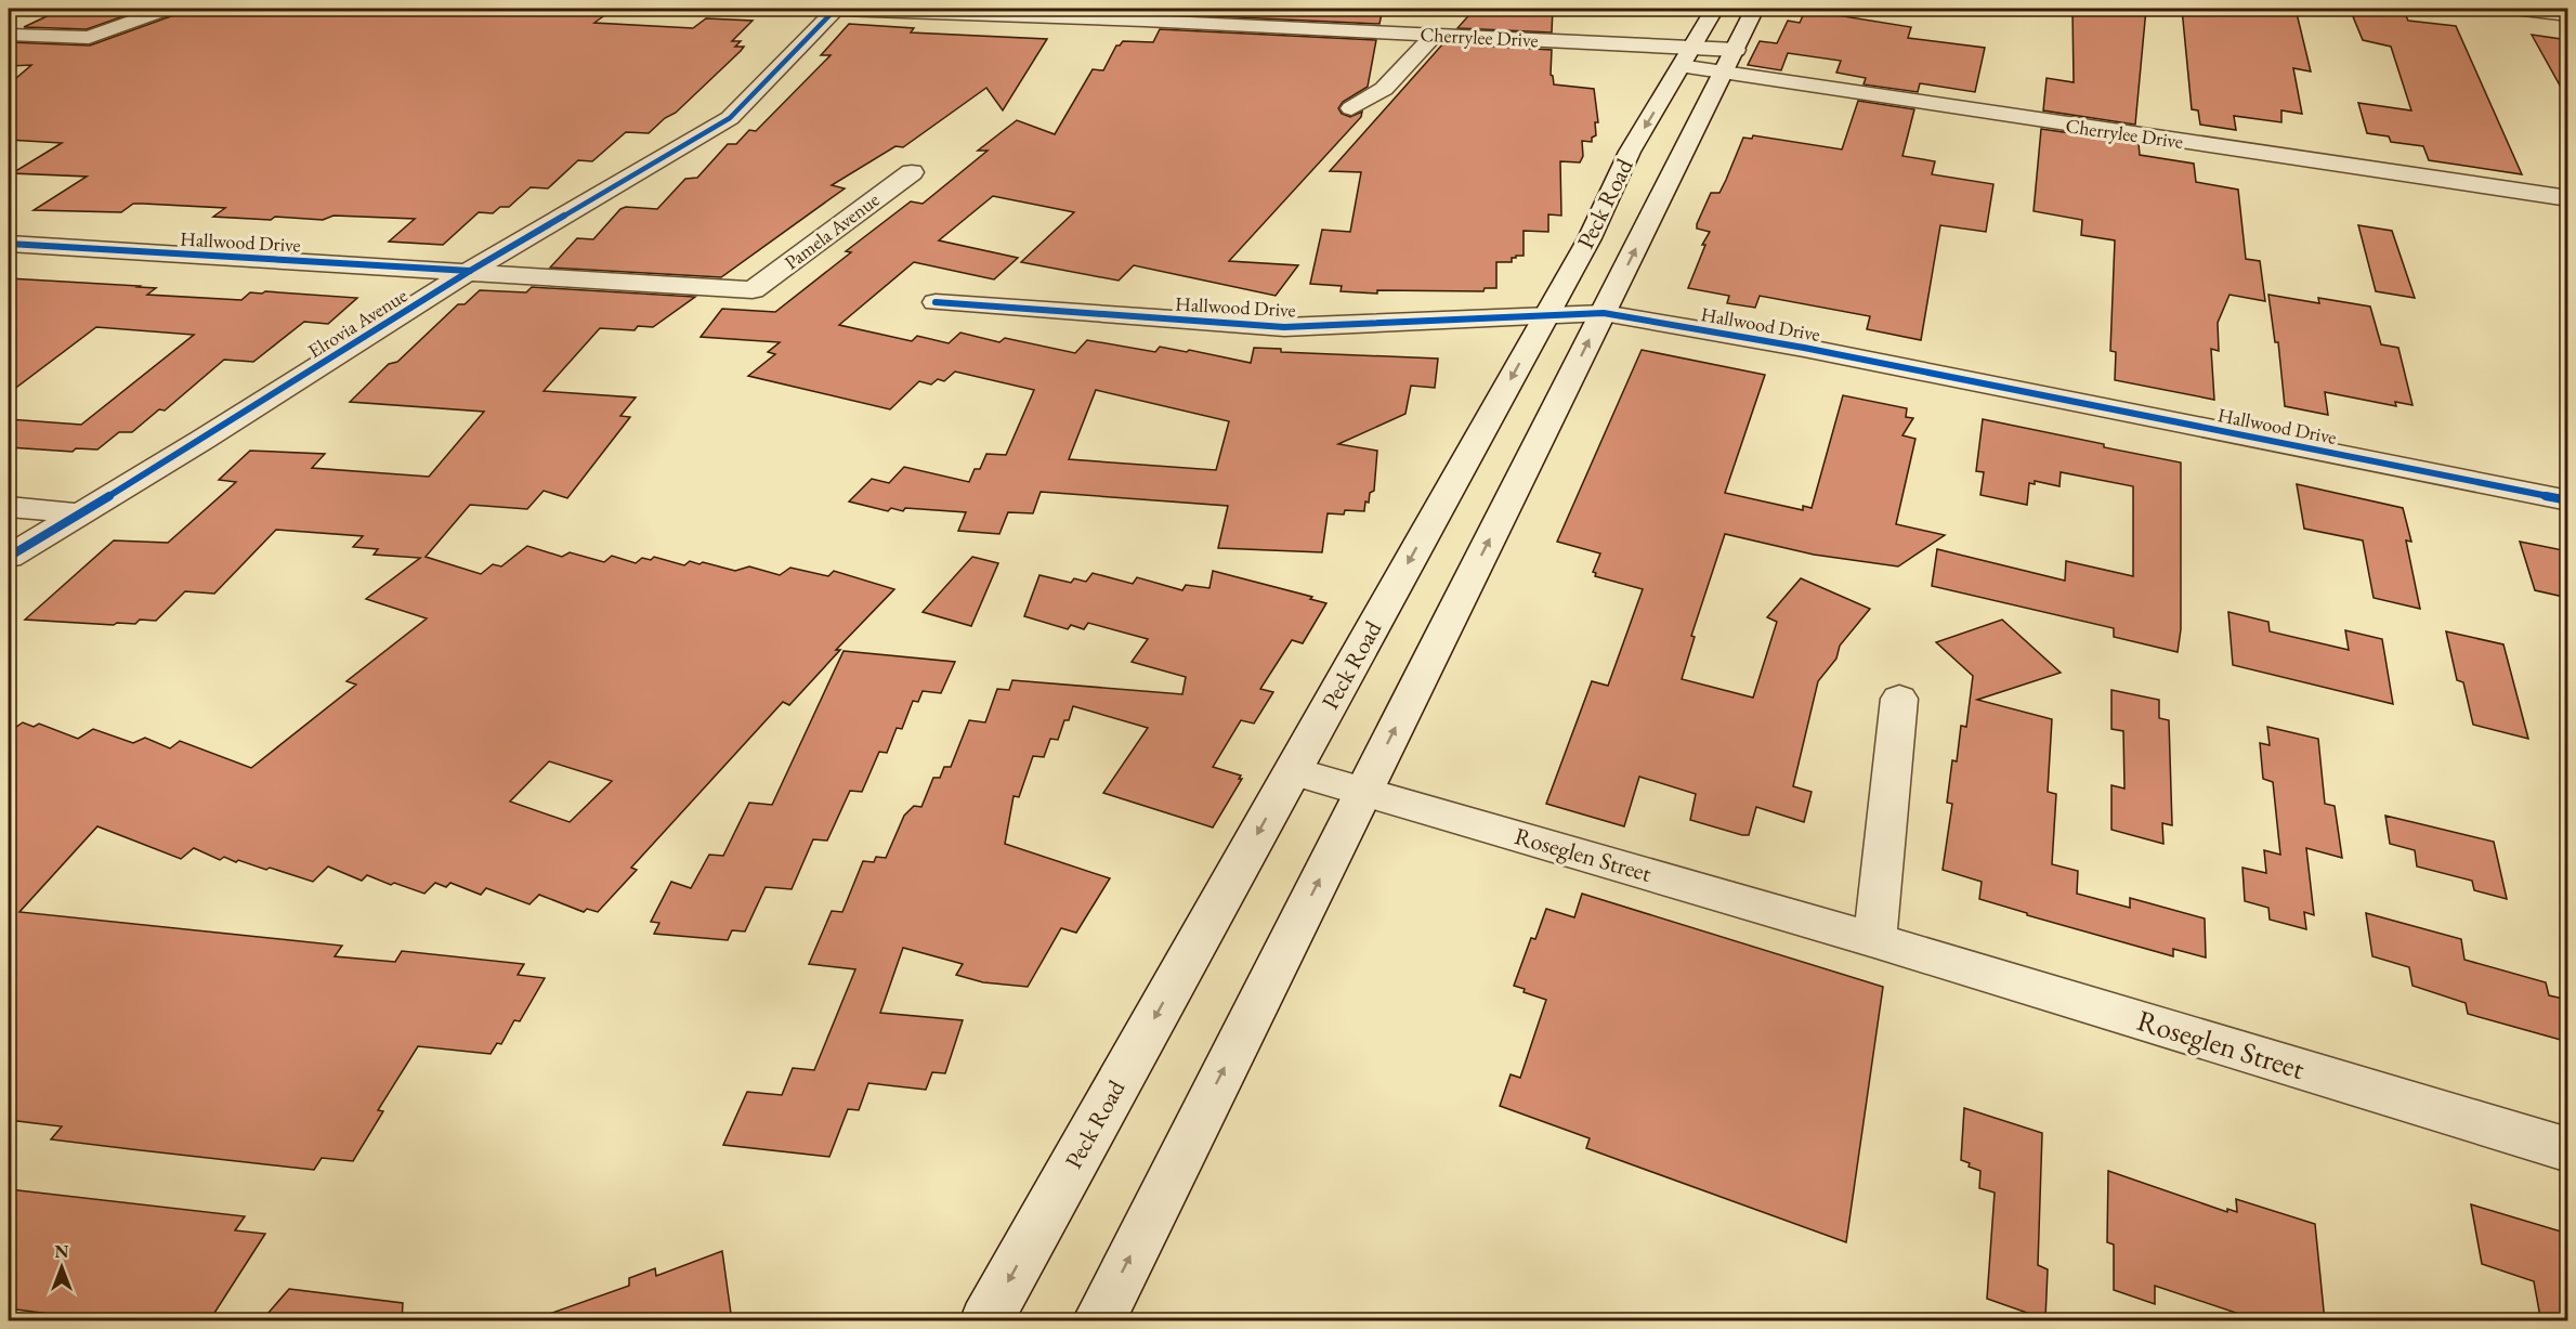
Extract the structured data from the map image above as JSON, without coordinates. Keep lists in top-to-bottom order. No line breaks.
{"streets":{"street":["Cherrylee Drive","Peck Road","Pamela Avenue","Hallwood Drive","Elrovia Avenue","Roseglen Street"]},"crossings":[["Cherrylee Drive","Peck Road"],["Cherrylee Drive","Elrovia Avenue"],["Peck Road","Hallwood Drive"],["Peck Road","Roseglen Street"],["Pamela Avenue","Hallwood Drive"],["Hallwood Drive","Elrovia Avenue"]],"north":"top"}
